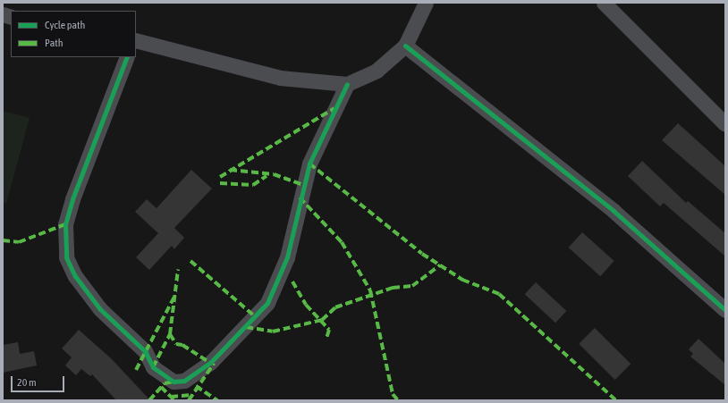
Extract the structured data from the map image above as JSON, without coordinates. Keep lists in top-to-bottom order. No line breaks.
{"legend":["Cycle path","Path"],"scale_bar":"20 m"}
